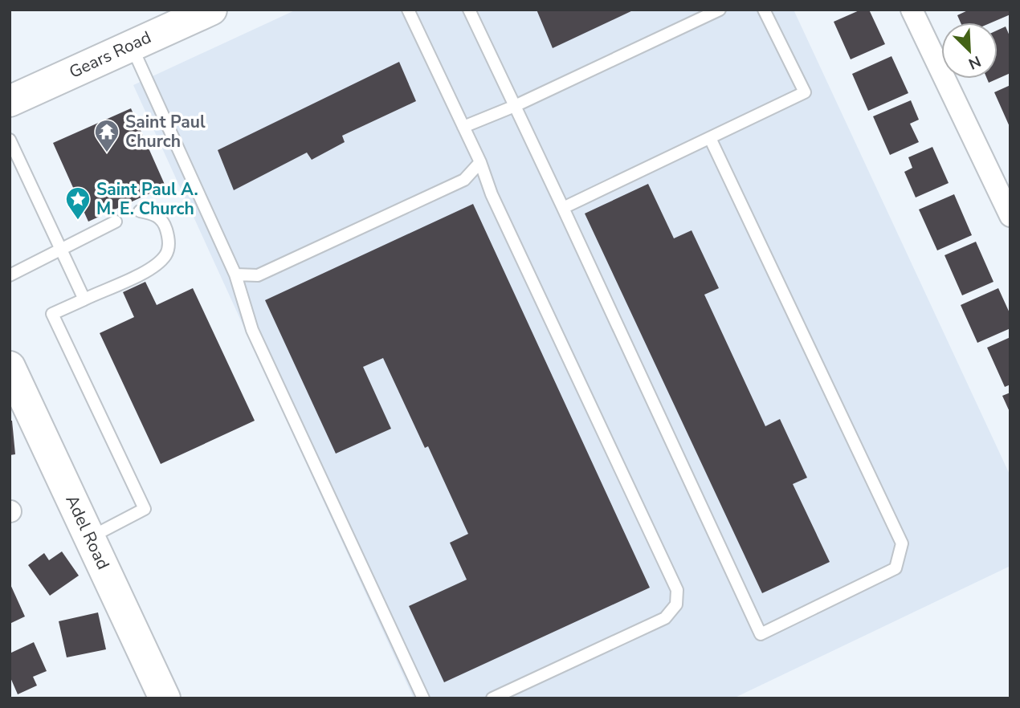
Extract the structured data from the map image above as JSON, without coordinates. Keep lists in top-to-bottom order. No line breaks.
{"streets":{"street":["Gears Road","Adel Road"]},"places":{"temple":["Saint Paul Church"],"place":["Saint Paul A. M. E. Church"]},"north":"bottom right"}
